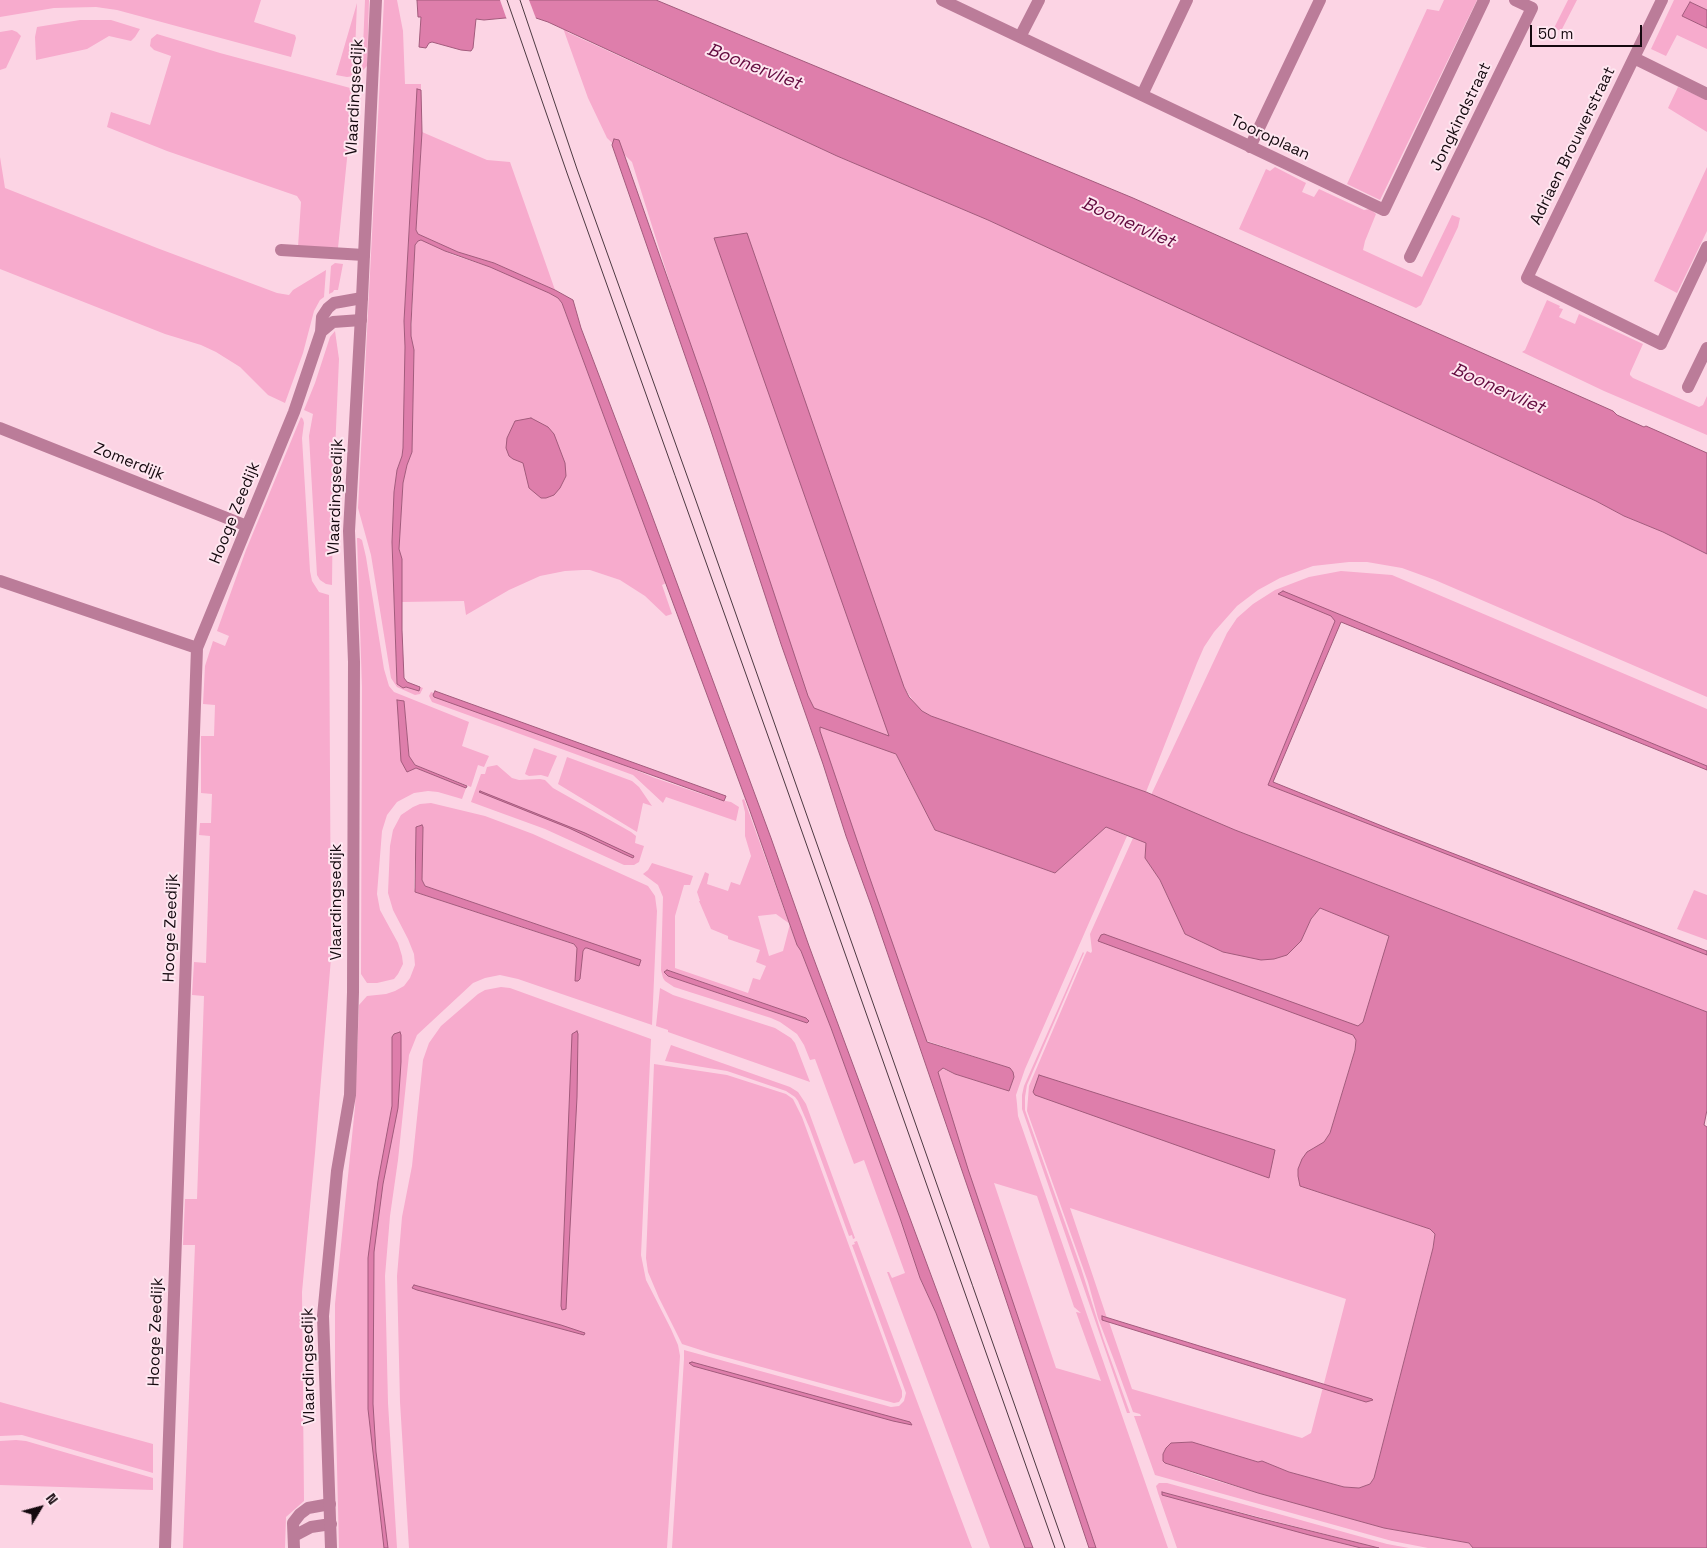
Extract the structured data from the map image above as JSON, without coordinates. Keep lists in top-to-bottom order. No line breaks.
{"streets":{"street":["Vlaardingsedijk","Jongkindstraat","Tooroplaan","Adriaen Brouwerstraat","Zomerdijk","Hooge Zeedijk"]},"crossings":[["Vlaardingsedijk","Hooge Zeedijk"],["Jongkindstraat","Tooroplaan"],["Zomerdijk","Hooge Zeedijk"]],"water":["Boonervliet"],"scale_bar":"50 m","north":"top right"}
